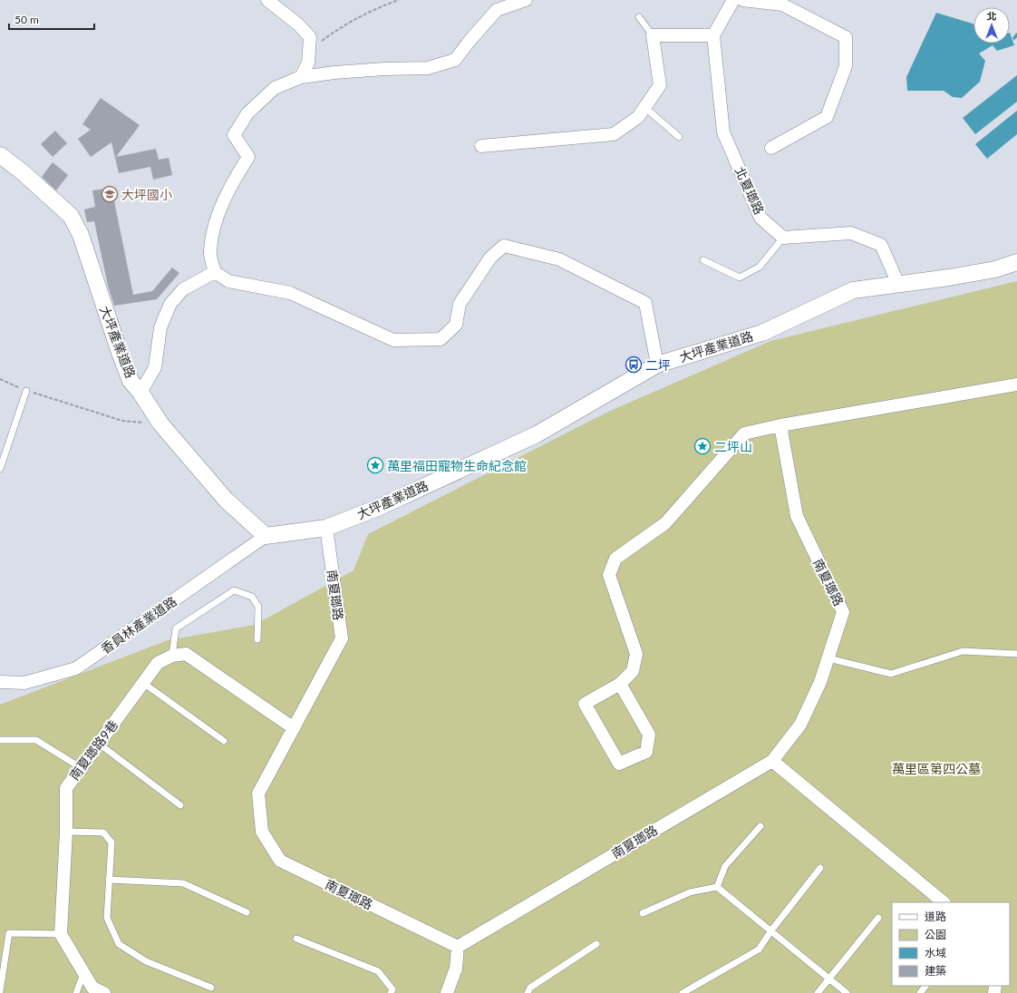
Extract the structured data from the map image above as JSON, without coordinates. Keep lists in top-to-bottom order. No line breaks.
{"streets":{"street":["北夏瑯路","大坪產業道路","南夏瑯路","香員林產業道路","南夏瑯路9巷"]},"crossings":[["大坪產業道路","南夏瑯路"],["大坪產業道路","香員林產業道路"],["南夏瑯路","南夏瑯路9巷"]],"parks":["萬里區第四公墓"],"places":{"school or university":["大坪國小"],"bus stop":["二坪"],"place":["二坪山","萬里福田寵物生命紀念館"]},"legend":["道路","公園","水域","建築"],"scale_bar":"50 m","north":"top"}
